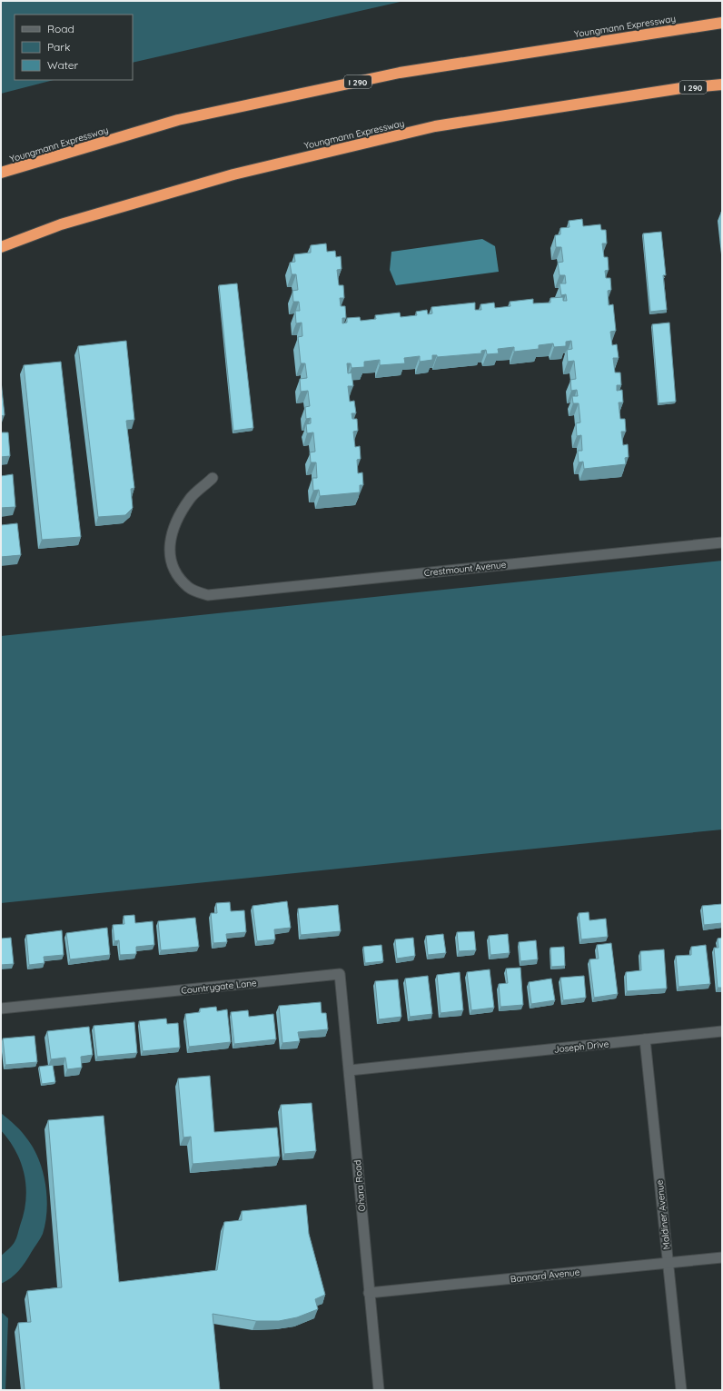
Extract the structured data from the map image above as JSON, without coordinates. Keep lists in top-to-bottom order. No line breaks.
{"streets":{"highway":["Youngmann Expressway","I 290"],"street":["Crestmount Avenue","Countrygate Lane","Joseph Drive","Ohara Road","Maldiner Avenue","Bannard Avenue"]},"crossings":[["Countrygate Lane","Joseph Drive"],["Countrygate Lane","Ohara Road"],["Joseph Drive","Ohara Road"],["Joseph Drive","Maldiner Avenue"],["Ohara Road","Bannard Avenue"],["Maldiner Avenue","Bannard Avenue"]],"legend":["Road","Park","Water"]}
